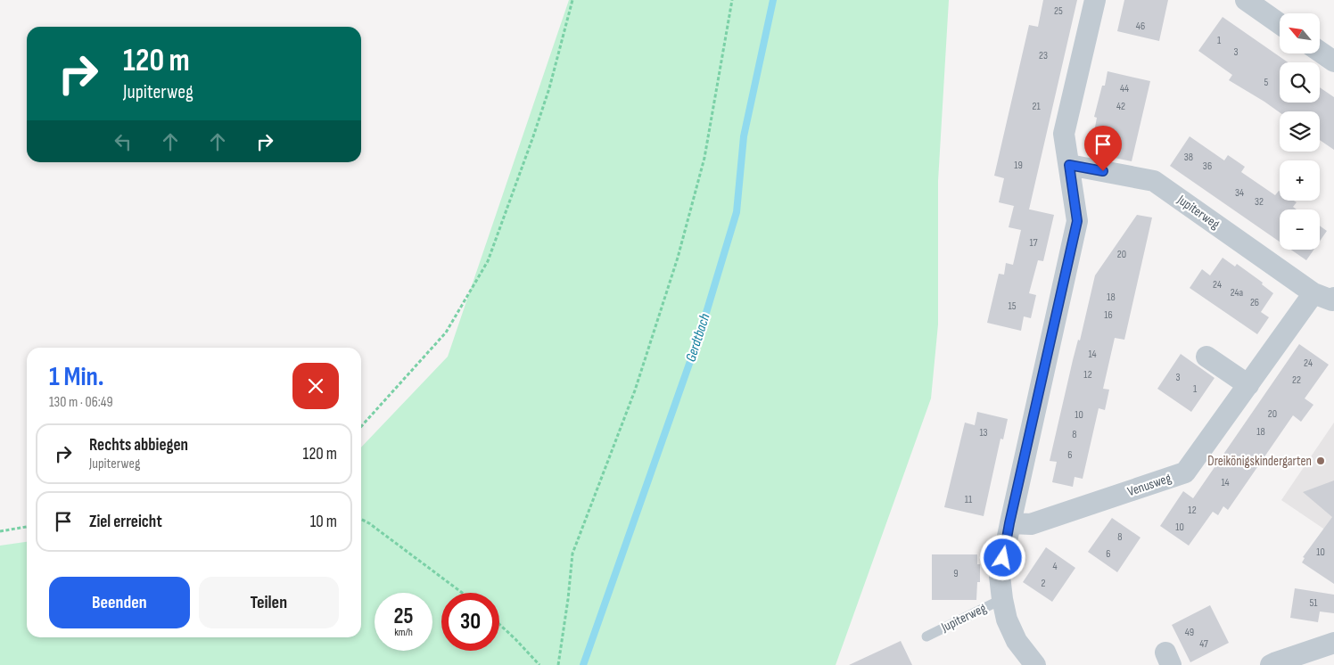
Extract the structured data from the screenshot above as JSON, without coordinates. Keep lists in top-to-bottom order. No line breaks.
{"streets":{"street":["Jupiterweg","Venusweg"]},"crossings":[["Jupiterweg","Venusweg"]],"water":["Gerdtbach"],"places":["Dreikönigskindergarten"],"house_numbers":["25","46","1","3","23","5","44","21","42","38","19","36","34","32","17","20","24","24a","18","26","15","16","14","24","12","3","22","1","20","10","18","13","8","6","14","11","12","10","8","10","6","4","9","2","51","49","47"],"north":"top left","page":{"map_buttons":["+","−"],"turn":["120 m","Jupiterweg"],"heading":["1 Min.","130 m · 06:49"],"list":[{"name":"Rechts abbiegen","note":"Jupiterweg","value":"120 m"},{"name":"Ziel erreicht","value":"10 m"}],"buttons":["Beenden","Teilen"],"speed":"25 km/h","limit":"30"}}
